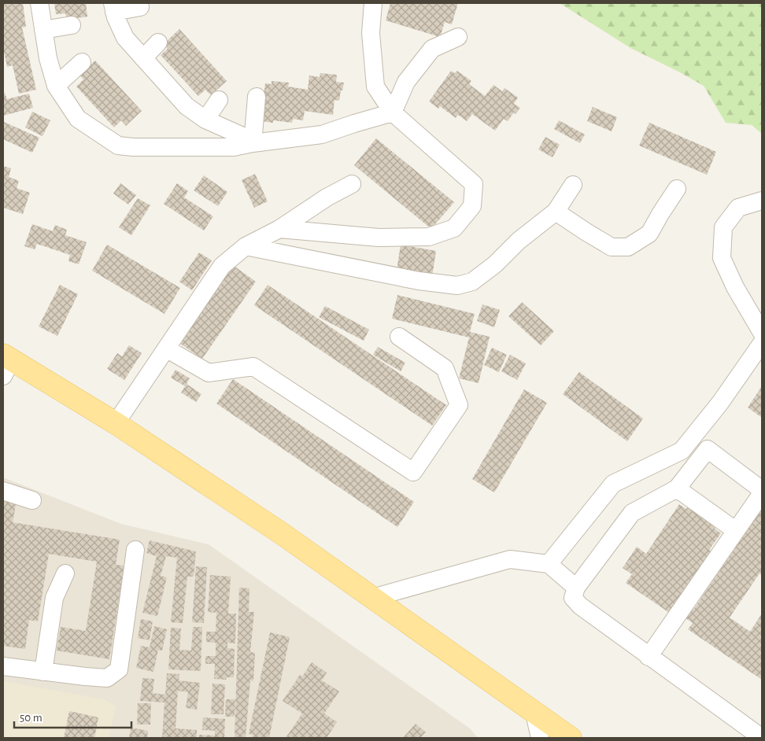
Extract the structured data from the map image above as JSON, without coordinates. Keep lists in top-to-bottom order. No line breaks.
{"scale_bar":"50 m"}
